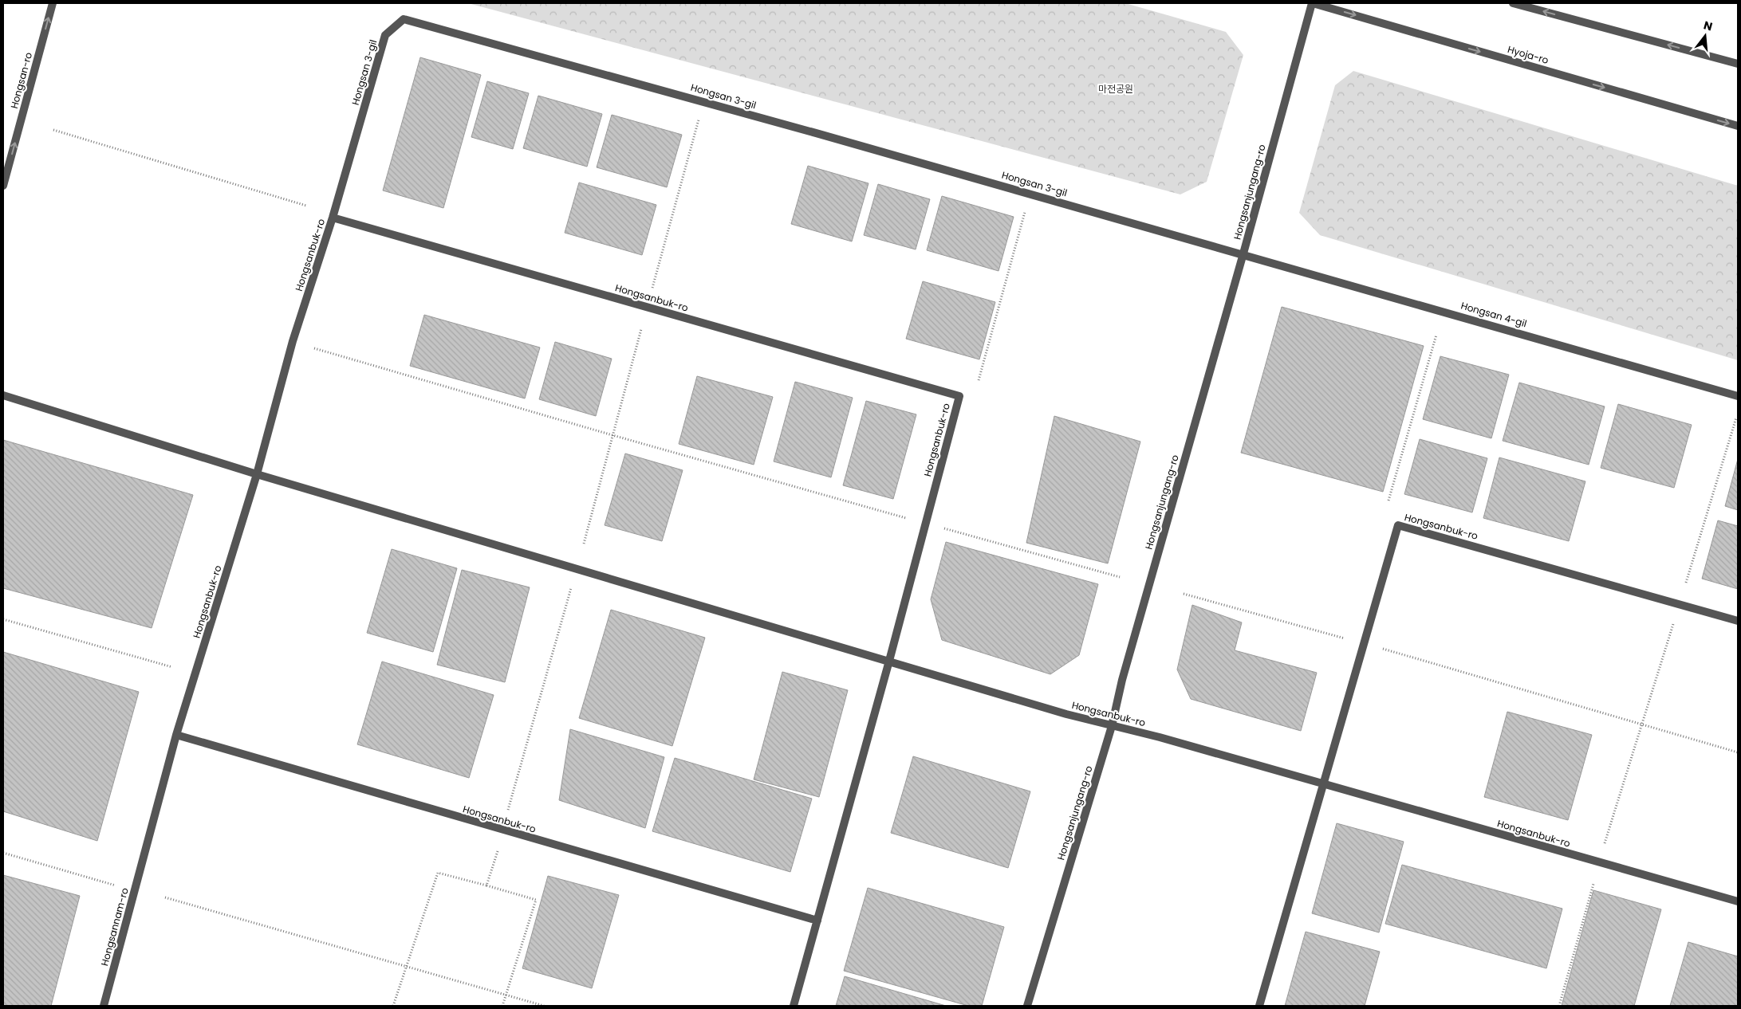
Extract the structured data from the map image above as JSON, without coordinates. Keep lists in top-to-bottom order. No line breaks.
{"streets":{"street":["Hyoja-ro","Hongsan 3-gil","Hongsan-ro","Hongsanjungang-ro","Hongsanbuk-ro","Hongsan 4-gil","Hongsannam-ro"]},"crossings":[["Hyoja-ro","Hongsanjungang-ro"],["Hongsan 3-gil","Hongsanjungang-ro"],["Hongsan 3-gil","Hongsanbuk-ro"],["Hongsan 3-gil","Hongsan 4-gil"],["Hongsanjungang-ro","Hongsanbuk-ro"],["Hongsanjungang-ro","Hongsan 4-gil"],["Hongsanbuk-ro","Hongsannam-ro"]],"one_way":["Hongsan-ro"],"parks":["마전공원"],"north":"top"}
